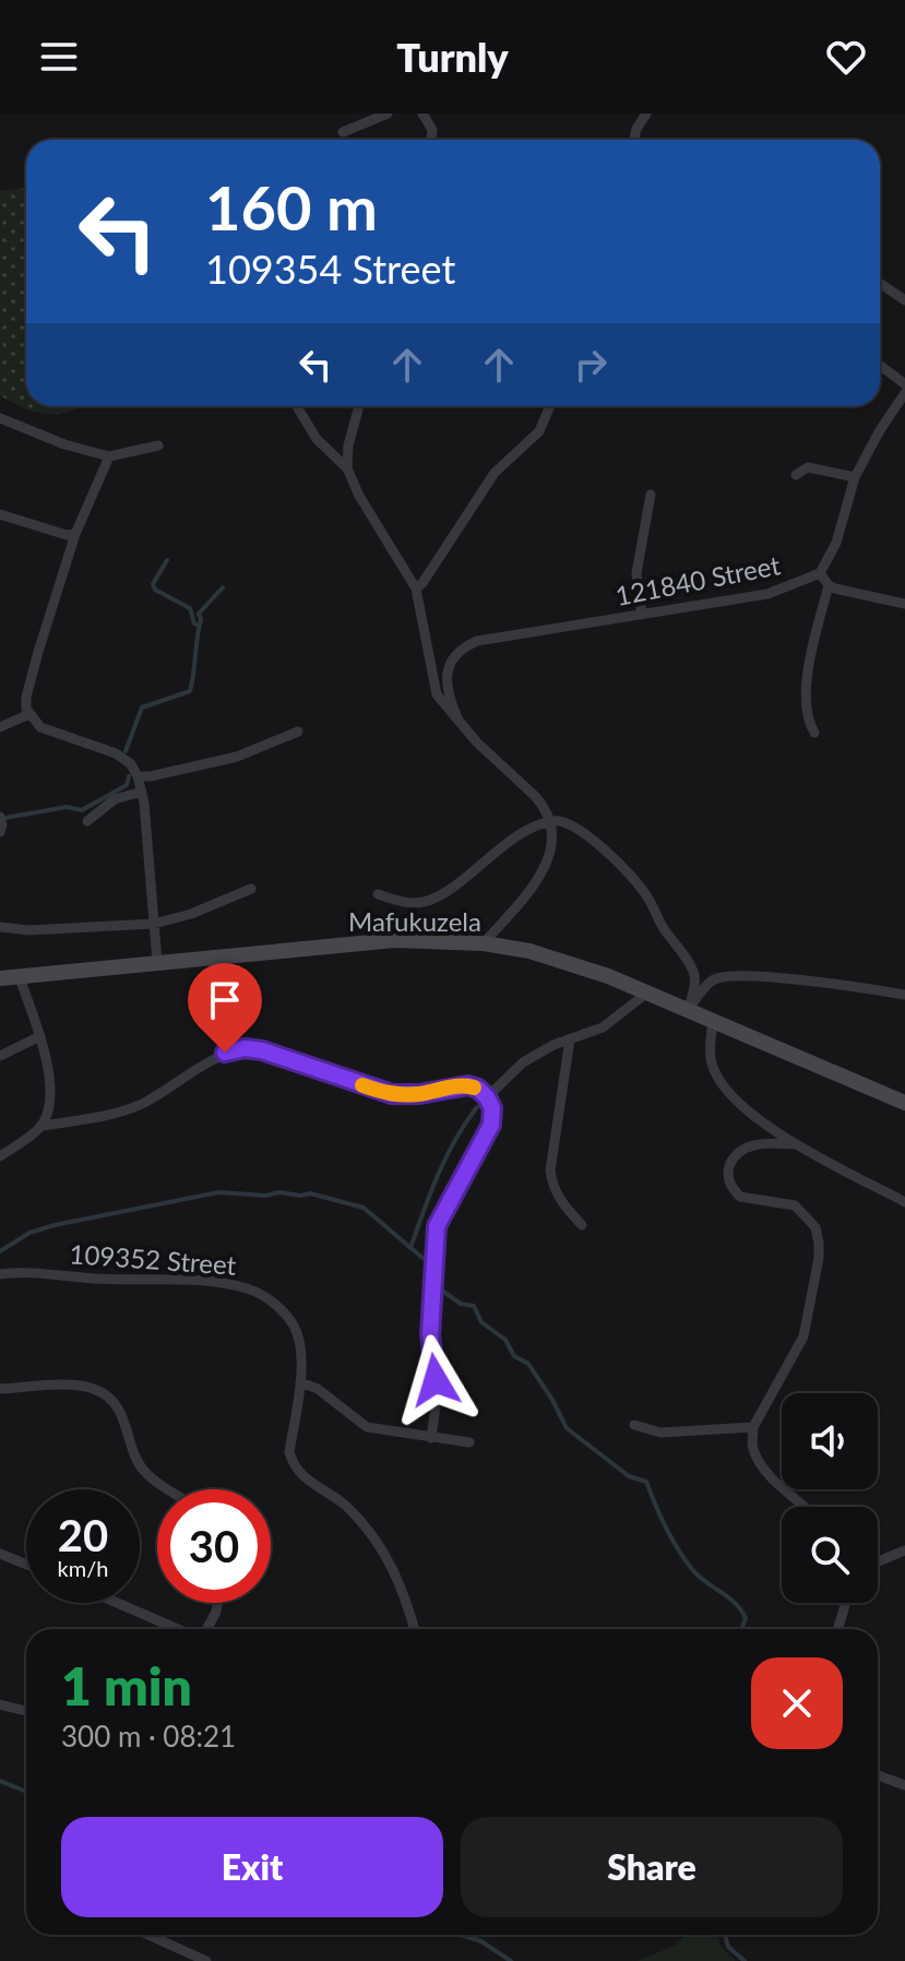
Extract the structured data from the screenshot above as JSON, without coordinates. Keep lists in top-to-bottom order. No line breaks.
{"streets":{"main road":["Mafukuzela"],"street":["121840 Street","109352 Street"]},"page":{"header":"Turnly","turn":["160 m","109354 Street"],"speed":"20 km/h","limit":"30","heading":["1 min","300 m · 08:21"],"buttons":["Exit","Share"]}}
